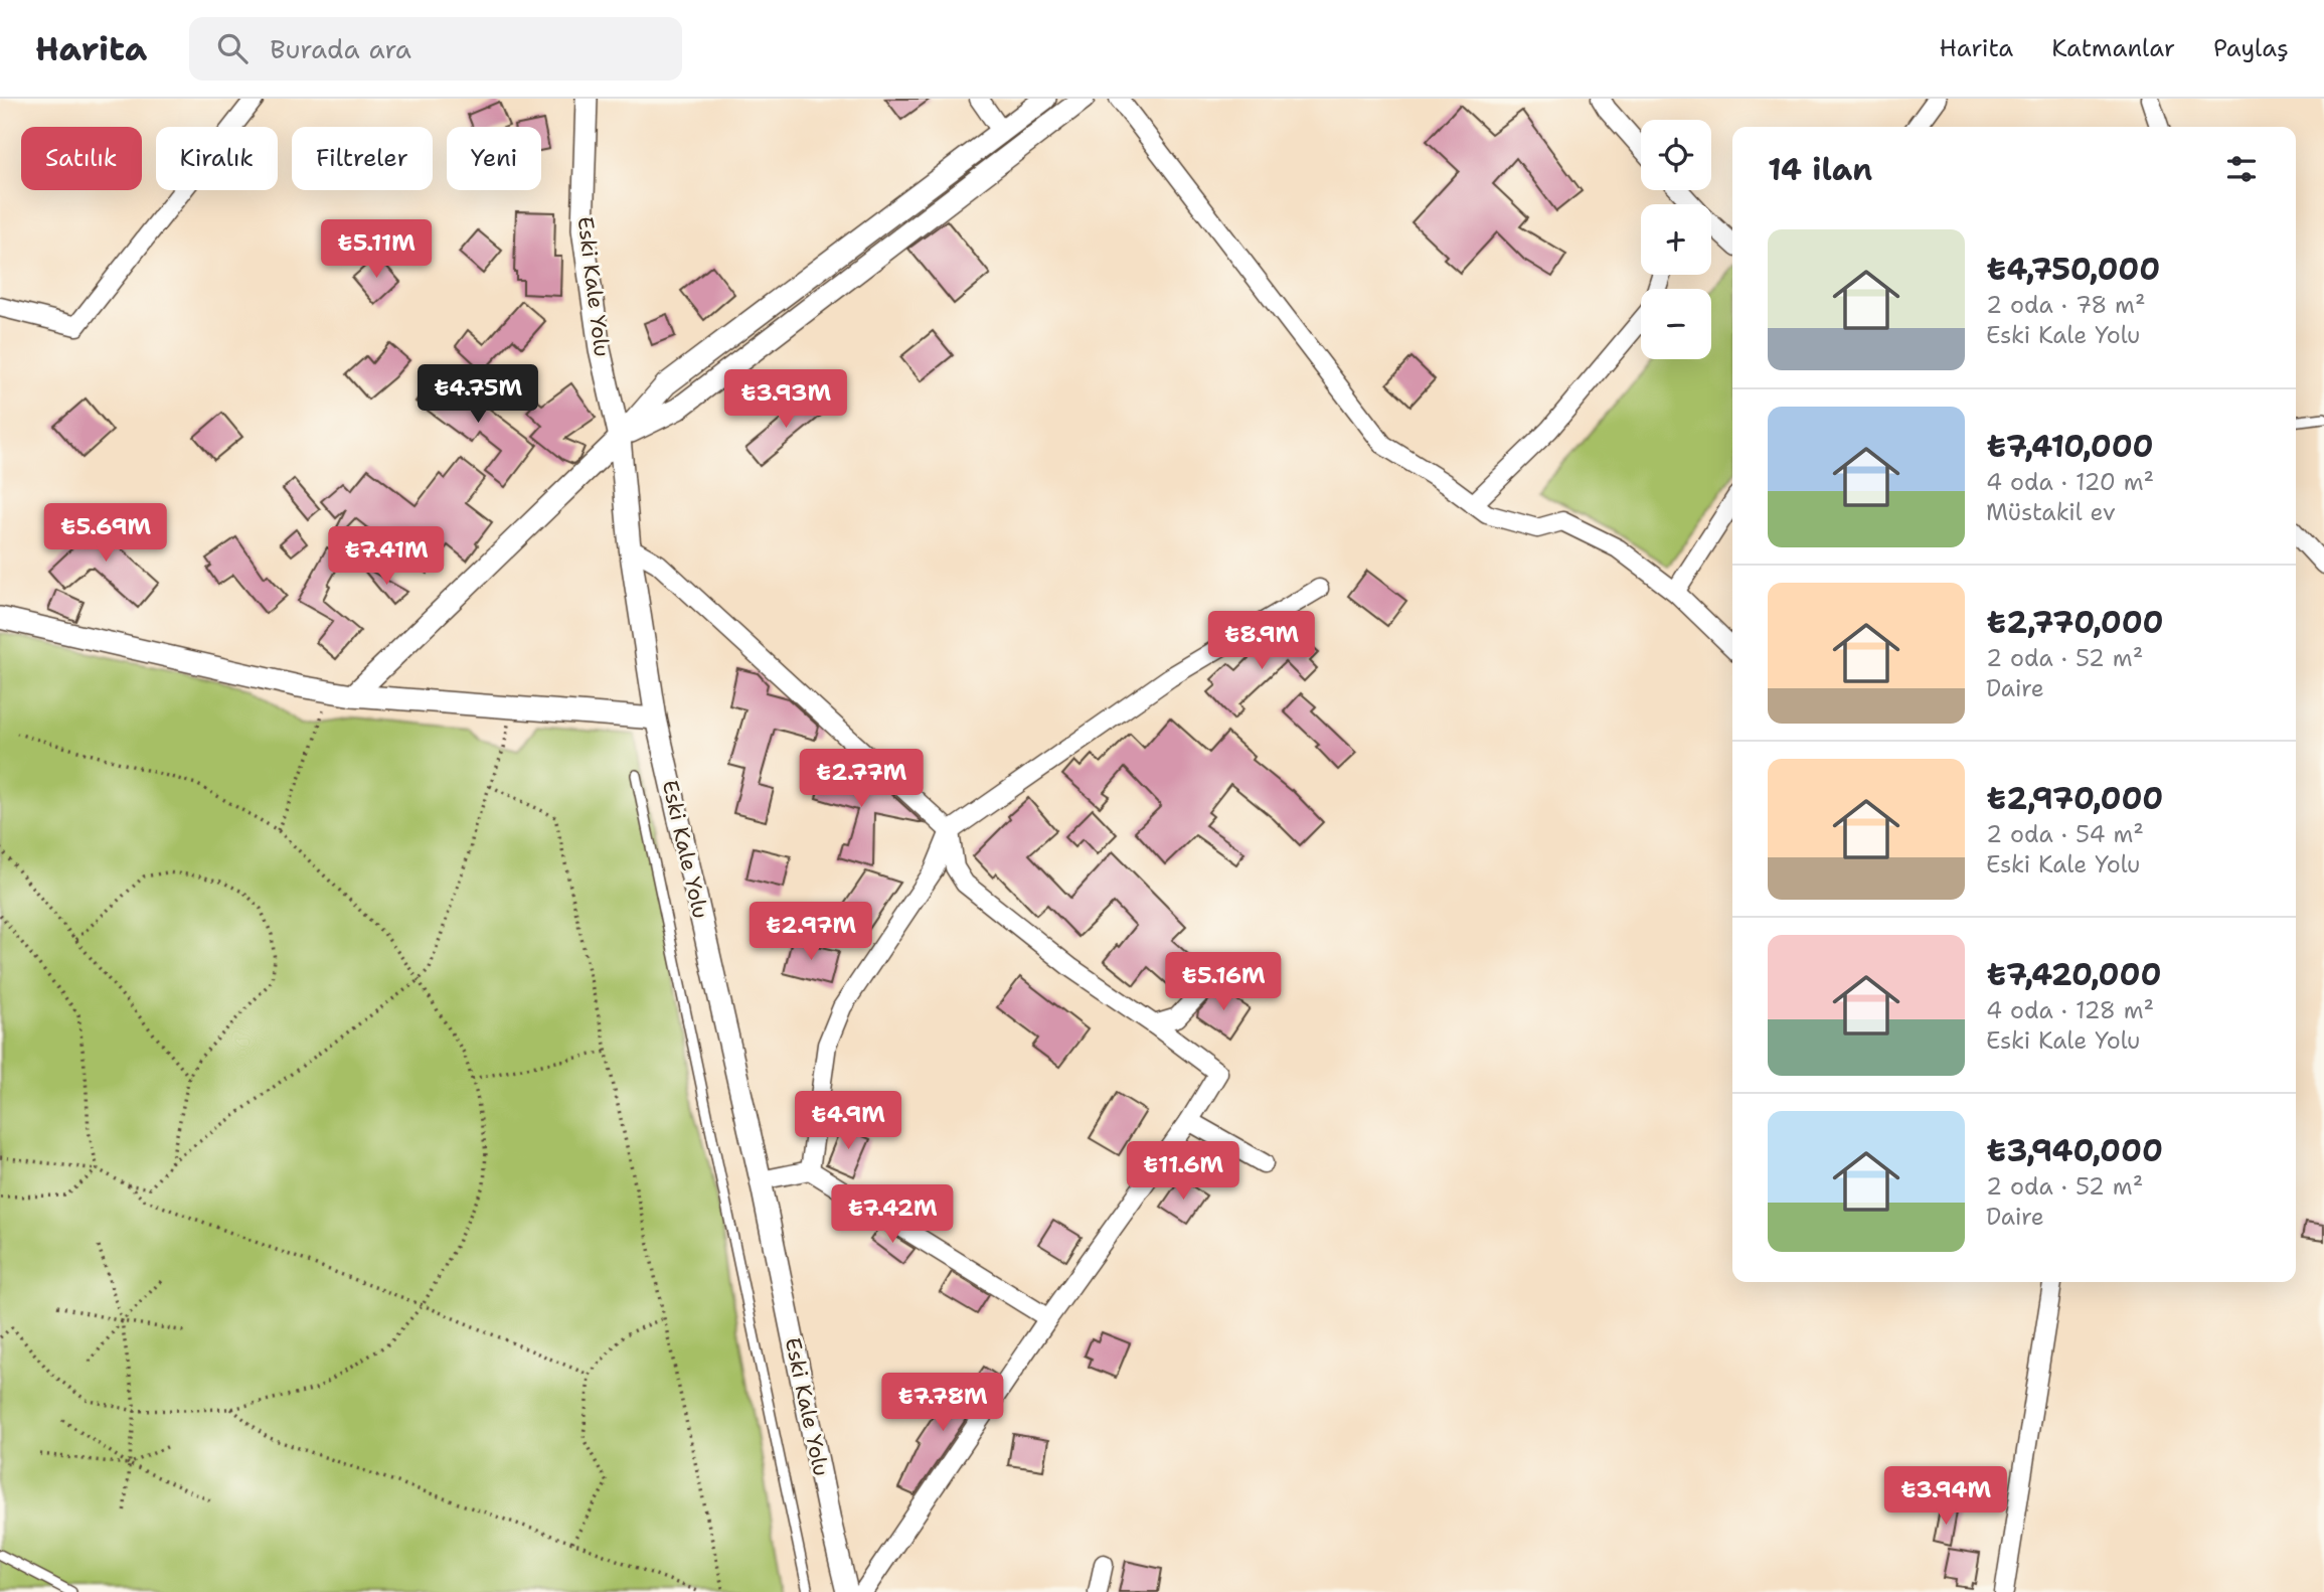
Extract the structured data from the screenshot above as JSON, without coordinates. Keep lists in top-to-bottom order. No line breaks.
{"streets":{"street":["Eski Kale Yolu"]},"page":{"header":"Harita","search":"Burada ara","nav":["Harita","Katmanlar","Paylaş"],"map_buttons":["+","−"],"chip":["Satılık","Kiralık","Filtreler","Yeni"],"heading":"14 ilan","list":[{"name":"₺4,750,000","note":"2 oda · 78 m² · Eski Kale Yolu"},{"name":"₺7,410,000","note":"4 oda · 120 m² · Müstakil ev"},{"name":"₺2,770,000","note":"2 oda · 52 m² · Daire"},{"name":"₺2,970,000","note":"2 oda · 54 m² · Eski Kale Yolu"},{"name":"₺7,420,000","note":"4 oda · 128 m² · Eski Kale Yolu"},{"name":"₺3,940,000","note":"2 oda · 52 m² · Daire"}],"price":["₺5.11M","₺4.75M","₺3.93M","₺5.69M","₺7.41M","₺8.9M","₺2.77M","₺2.97M","₺5.16M","₺4.9M","₺11.6M","₺7.42M","₺7.78M","₺3.94M"]}}
